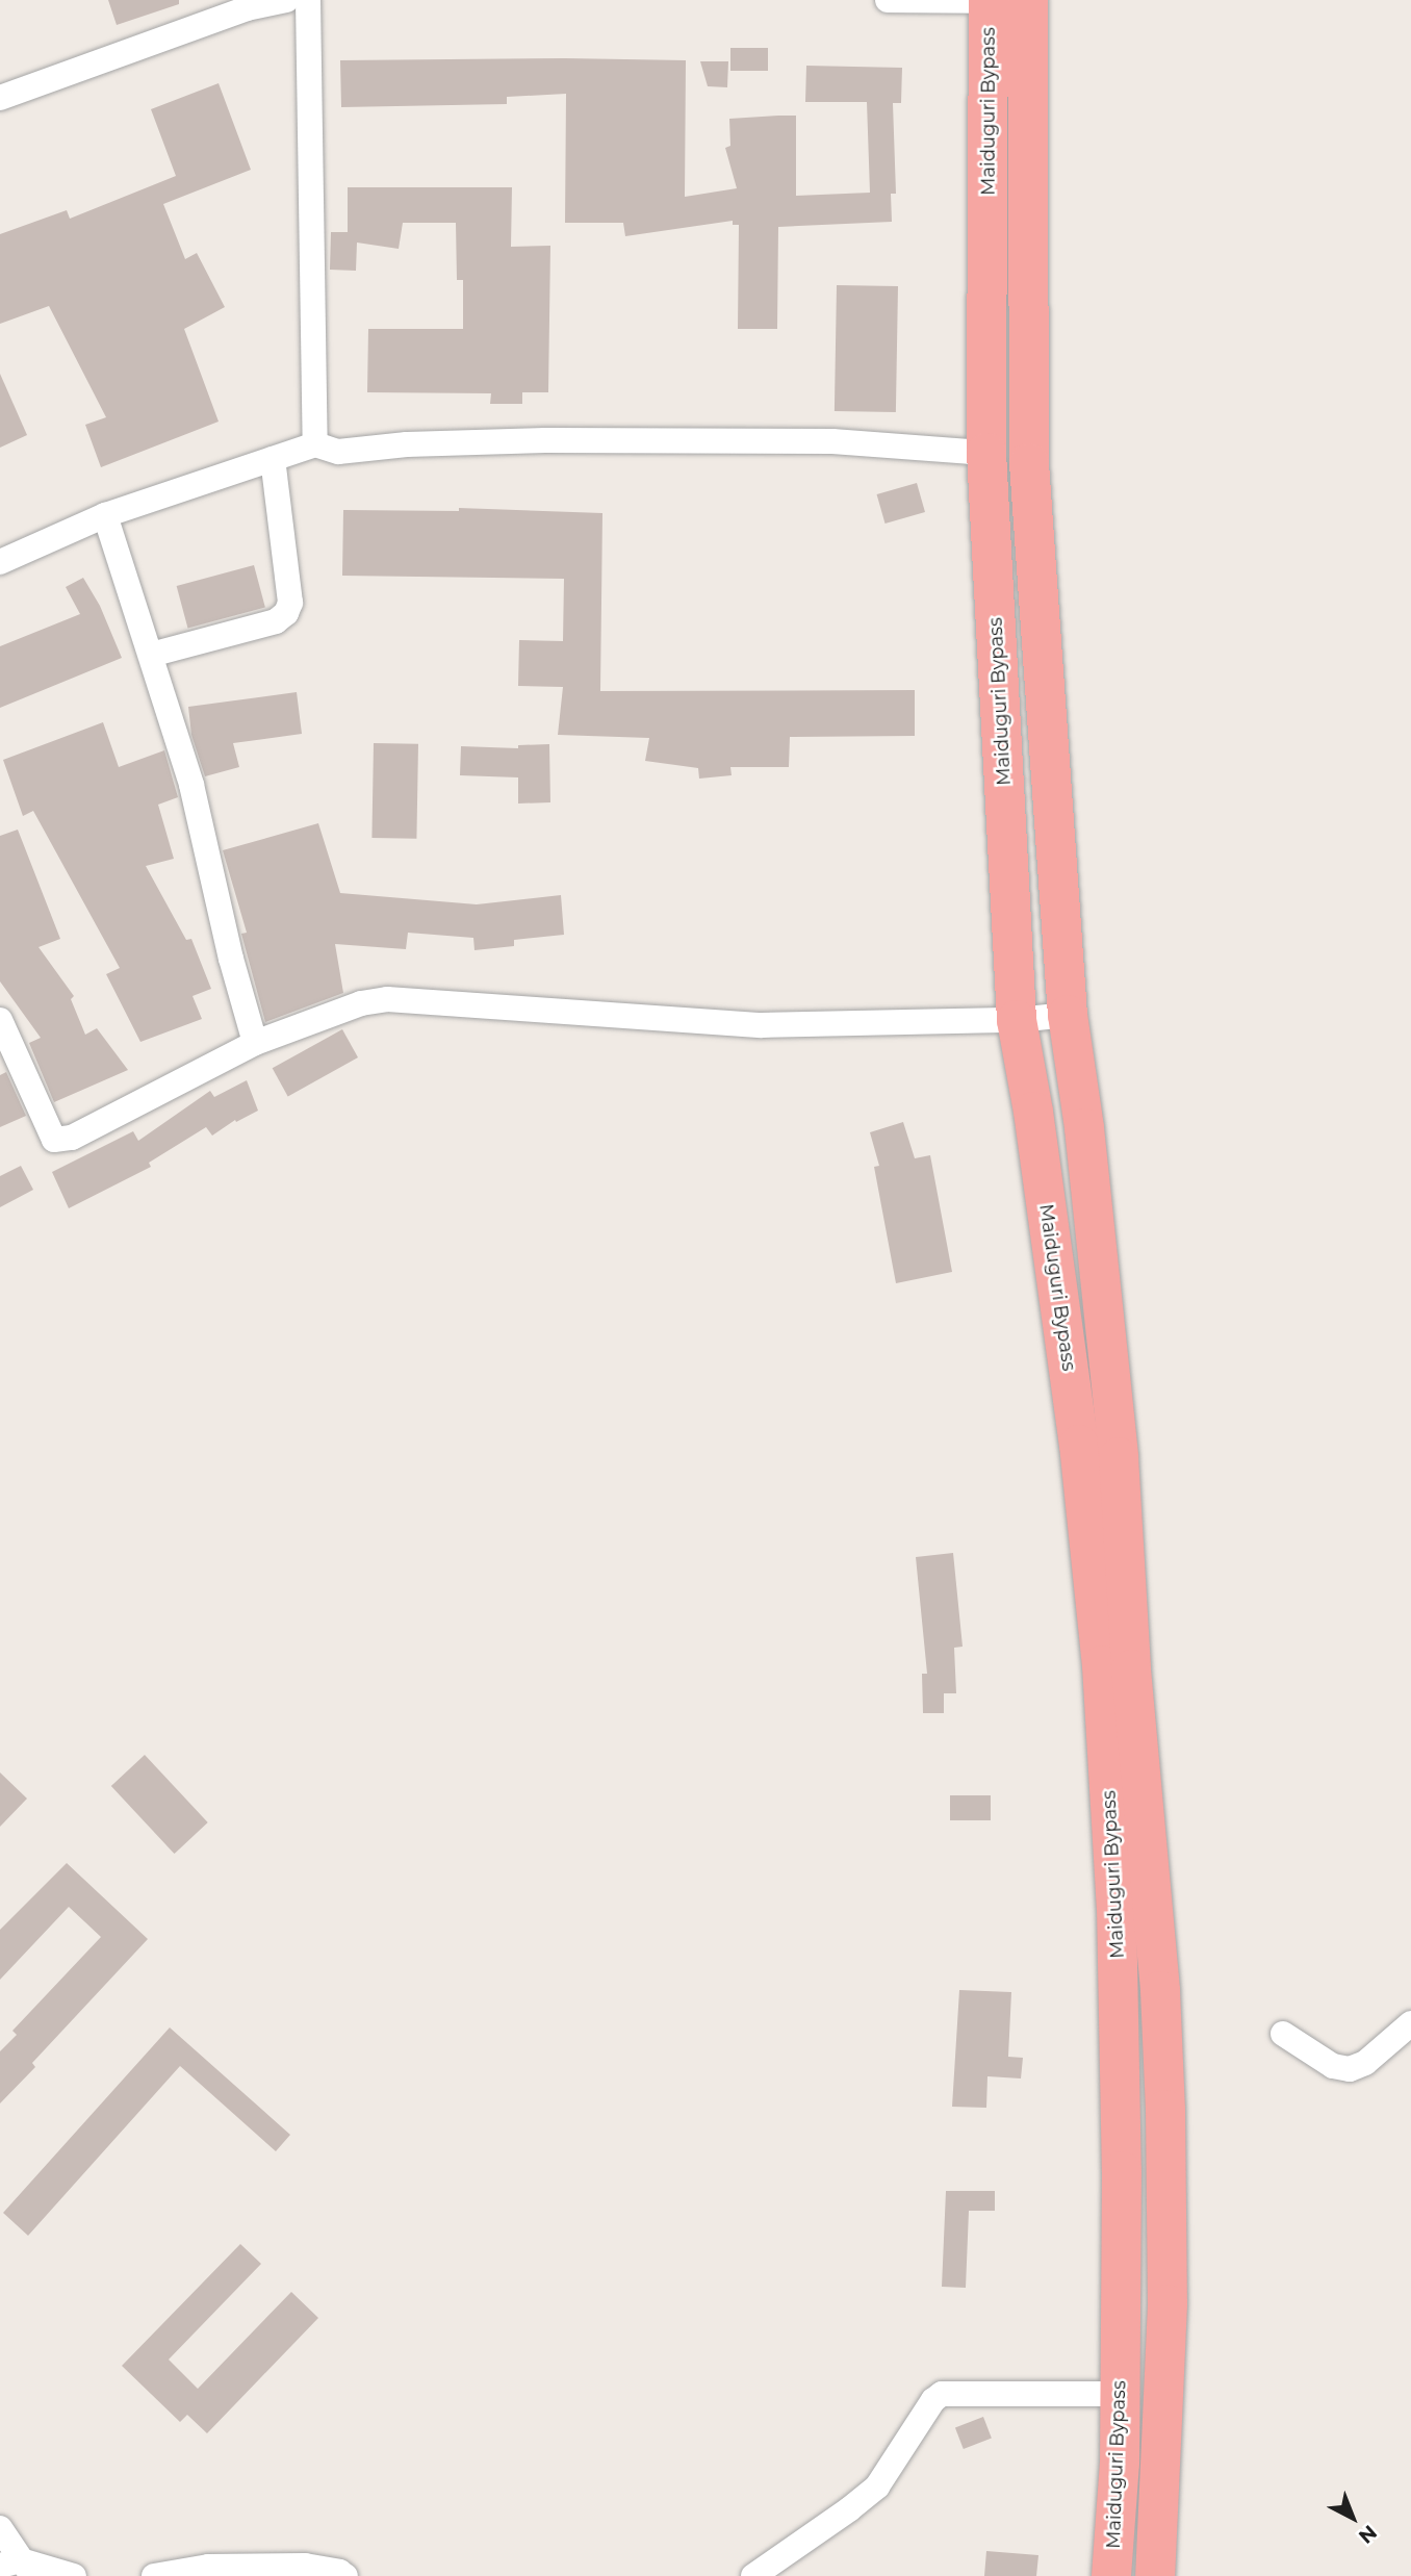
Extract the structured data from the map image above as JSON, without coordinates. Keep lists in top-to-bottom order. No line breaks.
{"streets":{"highway":["Maiduguri Bypass"]},"north":"bottom right"}
